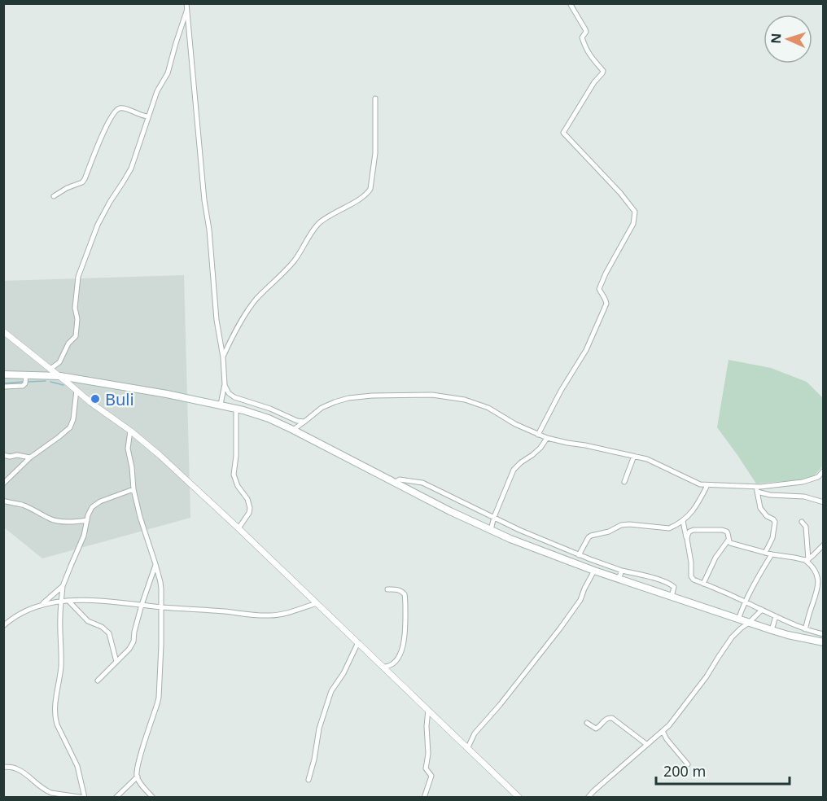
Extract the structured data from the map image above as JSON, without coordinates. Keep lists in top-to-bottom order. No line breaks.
{"places":["Buli"],"scale_bar":"200 m","north":"left"}
